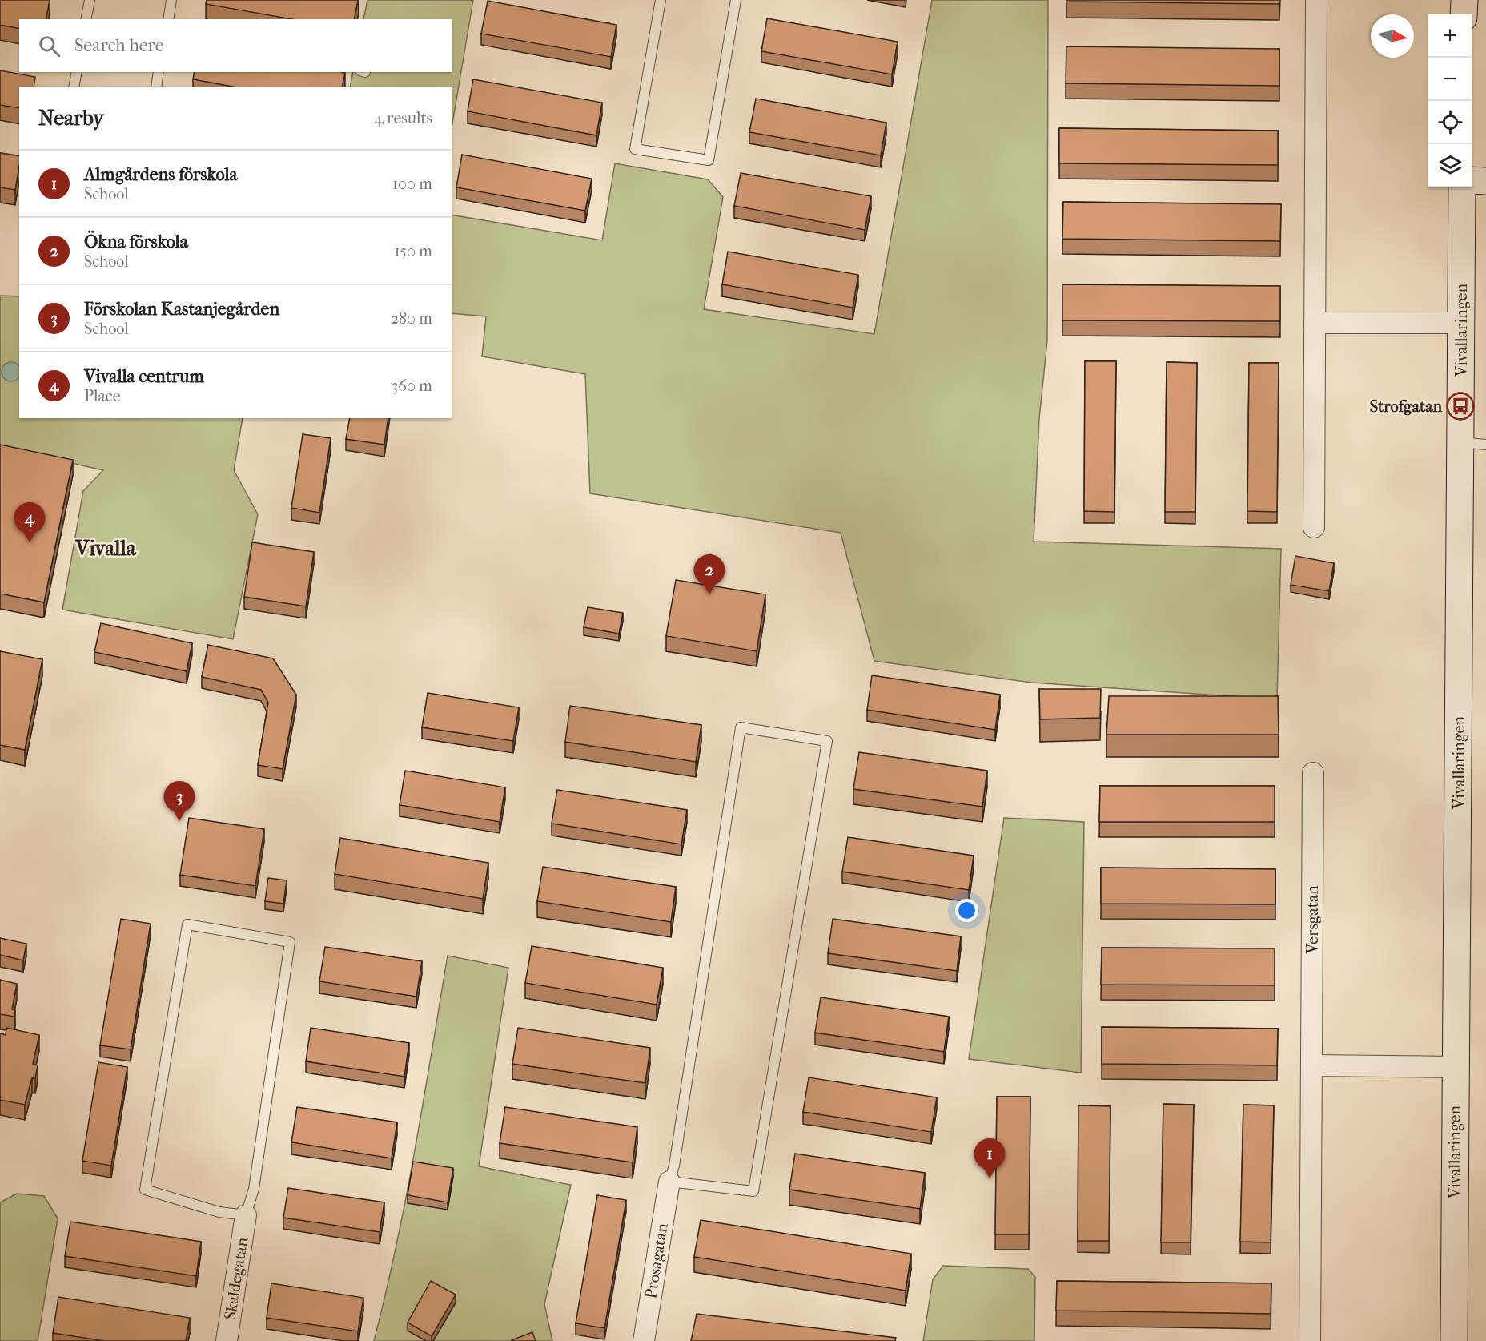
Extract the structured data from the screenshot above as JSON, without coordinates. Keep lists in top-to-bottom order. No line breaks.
{"streets":{"street":["Vivallaringen","Versgatan","Prosagatan","Skaldegatan"]},"districts":["Vivalla"],"places":{"bus stop":["Strofgatan"]},"north":"right","page":{"map_buttons":["+","−"],"search":"Search here","heading":["Nearby","4 results"],"list":[{"mark":"1","name":"Almgårdens förskola","note":"School","value":"100 m"},{"mark":"2","name":"Ökna förskola","note":"School","value":"150 m"},{"mark":"3","name":"Förskolan Kastanjegården","note":"School","value":"280 m"},{"mark":"4","name":"Vivalla centrum","note":"Place","value":"360 m"}],"pins":["4","2","3","1"]}}
